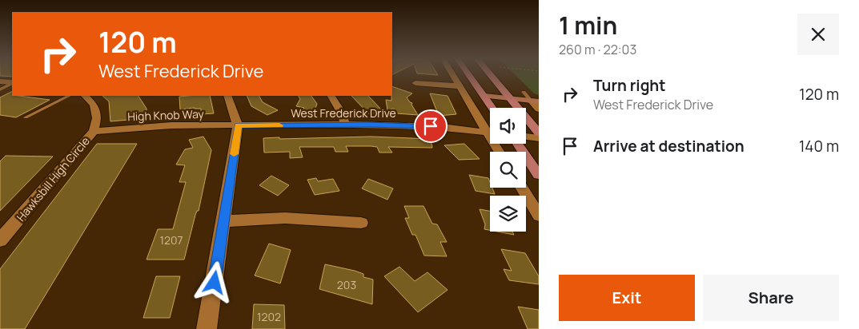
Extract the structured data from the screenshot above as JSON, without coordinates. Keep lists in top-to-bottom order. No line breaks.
{"streets":{"street":["West Frederick Drive","High Knob Way","Hawksbill High Circle"]},"crossings":[["West Frederick Drive","High Knob Way"],["High Knob Way","Hawksbill High Circle"]],"house_numbers":["1207","203","1202"],"page":{"heading":["1 min","260 m · 22:03"],"turn":["120 m","West Frederick Drive"],"list":[{"name":"Turn right","note":"West Frederick Drive","value":"120 m"},{"name":"Arrive at destination","value":"140 m"}],"buttons":["Exit","Share"]}}
